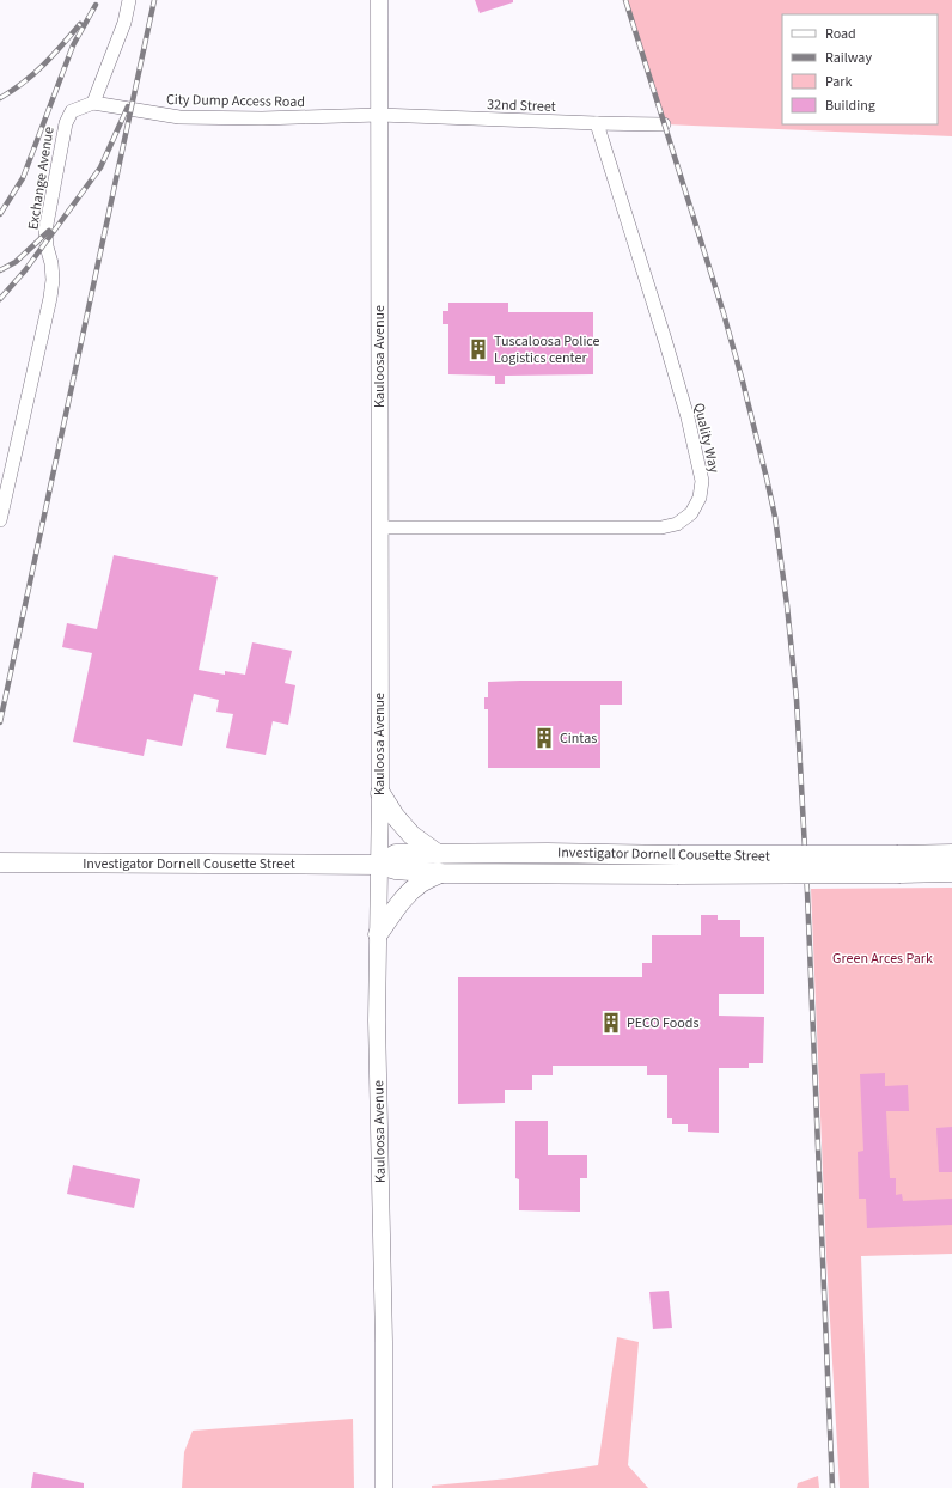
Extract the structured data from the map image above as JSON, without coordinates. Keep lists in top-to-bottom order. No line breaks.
{"streets":{"main road":["Investigator Dornell Cousette Street"],"street":["City Dump Access Road","32nd Street","Exchange Avenue","Kauloosa Avenue","Quality Way"]},"crossings":[["City Dump Access Road","32nd Street"],["City Dump Access Road","Exchange Avenue"],["City Dump Access Road","Kauloosa Avenue"],["32nd Street","Kauloosa Avenue"],["32nd Street","Quality Way"],["Kauloosa Avenue","Quality Way"],["Kauloosa Avenue","Investigator Dornell Cousette Street"]],"parks":["Green Arces Park"],"places":{"building":["Tuscaloosa Police Logistics center","Cintas","PECO Foods"]},"legend":["Road","Railway","Park","Building"]}
